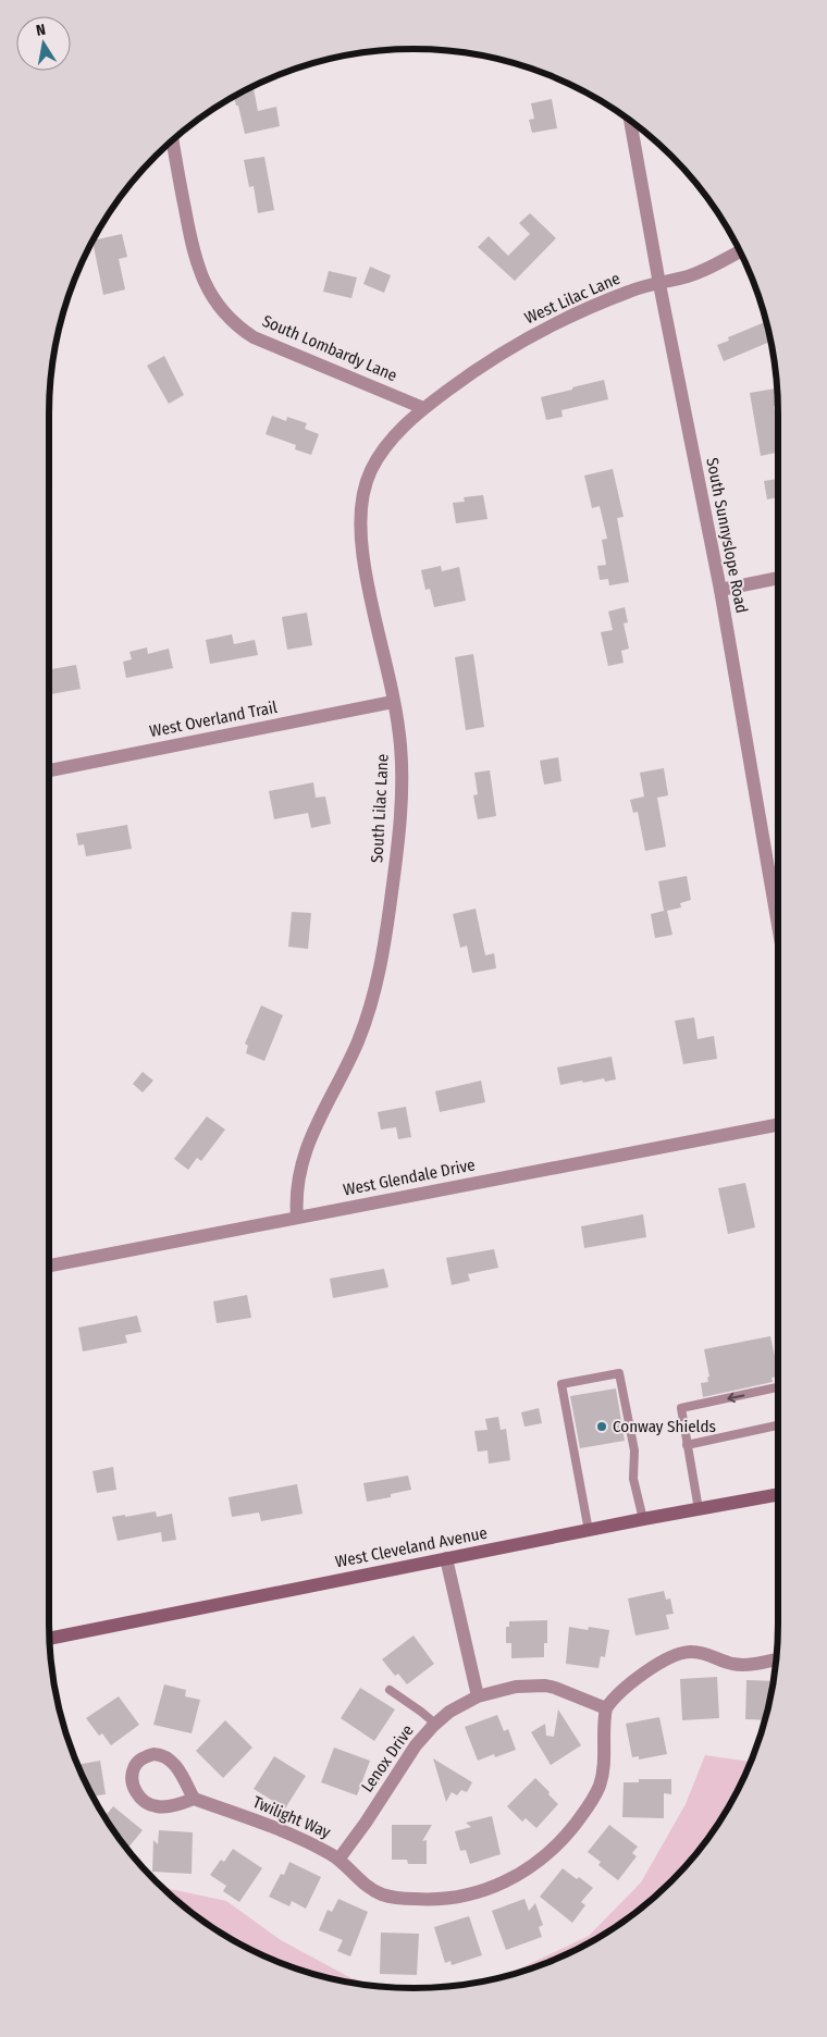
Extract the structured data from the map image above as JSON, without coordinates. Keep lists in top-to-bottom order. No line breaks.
{"streets":{"main road":["West Cleveland Avenue"],"street":["West Lilac Lane","South Lombardy Lane","South Sunnyslope Road","West Overland Trail","South Lilac Lane","West Glendale Drive","Lenox Drive","Twilight Way"]},"crossings":[["West Lilac Lane","South Lombardy Lane"],["West Lilac Lane","South Sunnyslope Road"],["West Lilac Lane","South Lilac Lane"],["South Lombardy Lane","South Lilac Lane"],["West Overland Trail","South Lilac Lane"],["South Lilac Lane","West Glendale Drive"],["Lenox Drive","Twilight Way"]],"places":["Conway Shields"],"north":"top"}
